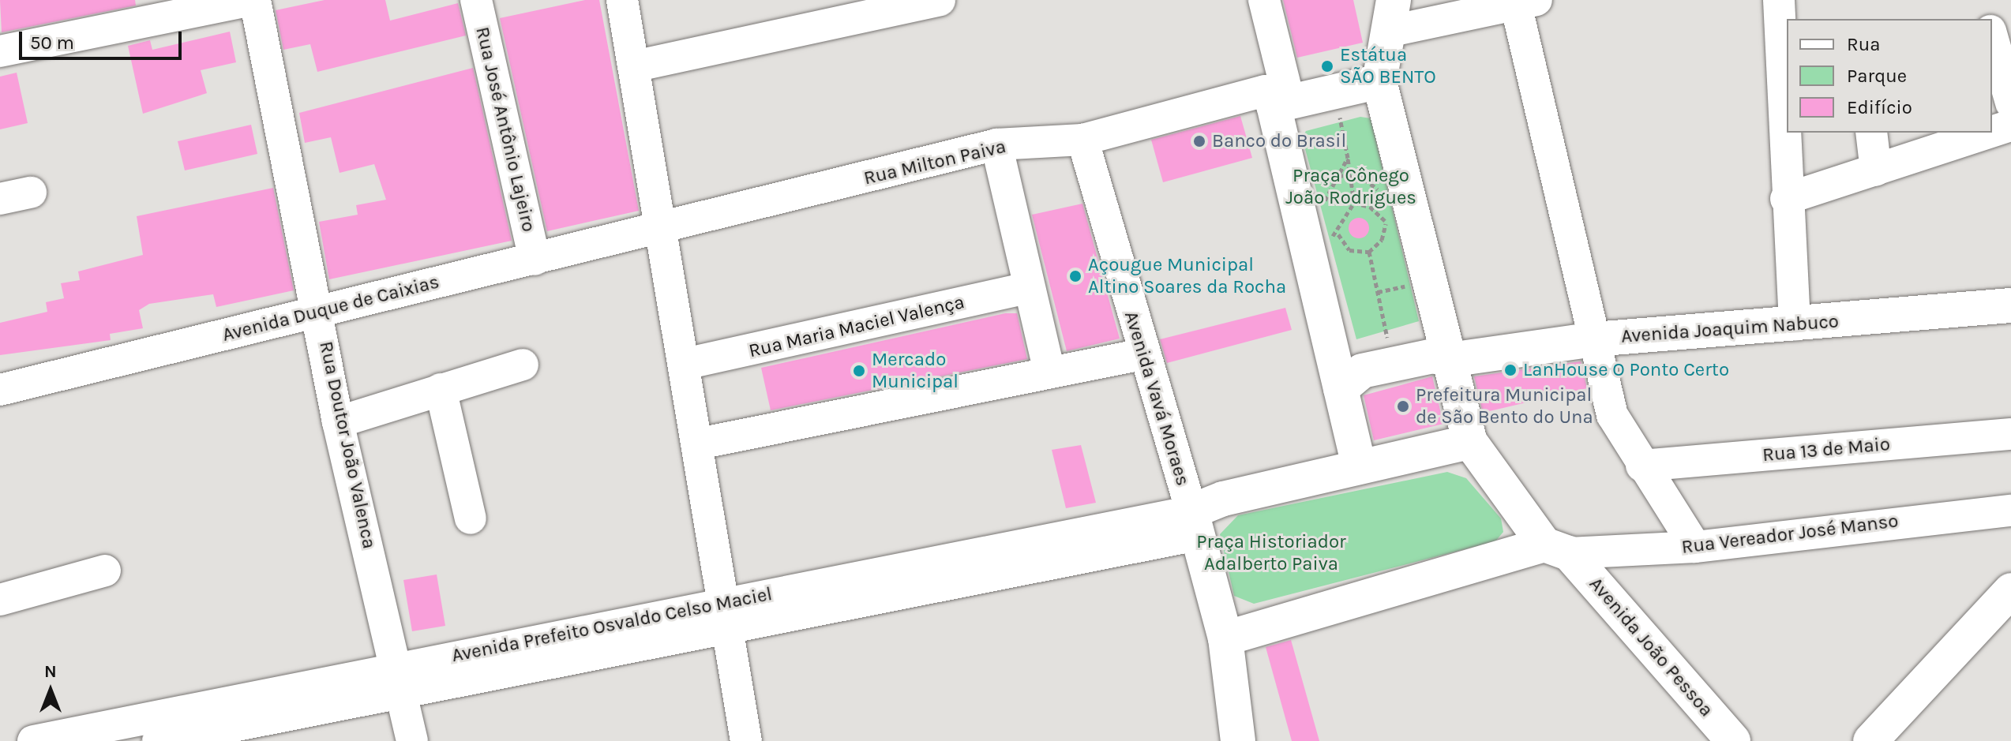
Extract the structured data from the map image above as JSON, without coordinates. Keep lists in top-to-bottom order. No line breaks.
{"streets":{"main road":["Avenida Joaquim Nabuco","Avenida João Pessoa"],"street":["Rua José Antônio Lajeiro","Rua Milton Paiva","Avenida Duque de Caixias","Rua Maria Maciel Valença","Avenida Vavá Moraes","Rua Doutor João Valenca","Rua 13 de Maio","Rua Vereador José Manso","Avenida Prefeito Osvaldo Celso Maciel"]},"crossings":[["Rua José Antônio Lajeiro","Avenida Duque de Caixias"],["Rua Milton Paiva","Avenida Duque de Caixias"],["Rua Milton Paiva","Avenida Vavá Moraes"],["Avenida Duque de Caixias","Rua Doutor João Valenca"],["Avenida Vavá Moraes","Avenida Prefeito Osvaldo Celso Maciel"],["Rua Doutor João Valenca","Avenida Prefeito Osvaldo Celso Maciel"],["Rua Vereador José Manso","Avenida João Pessoa"]],"parks":["Praça Cônego João Rodrigues","Praça Historiador Adalberto Paiva"],"places":["Estátua SÃO BENTO","Banco do Brasil","Açougue Municipal Altino Soares da Rocha","LanHouse O Ponto Certo","Mercado Municipal","Prefeitura Municipal de São Bento do Una"],"legend":["Rua","Parque","Edifício"],"scale_bar":"50 m","north":"top"}
